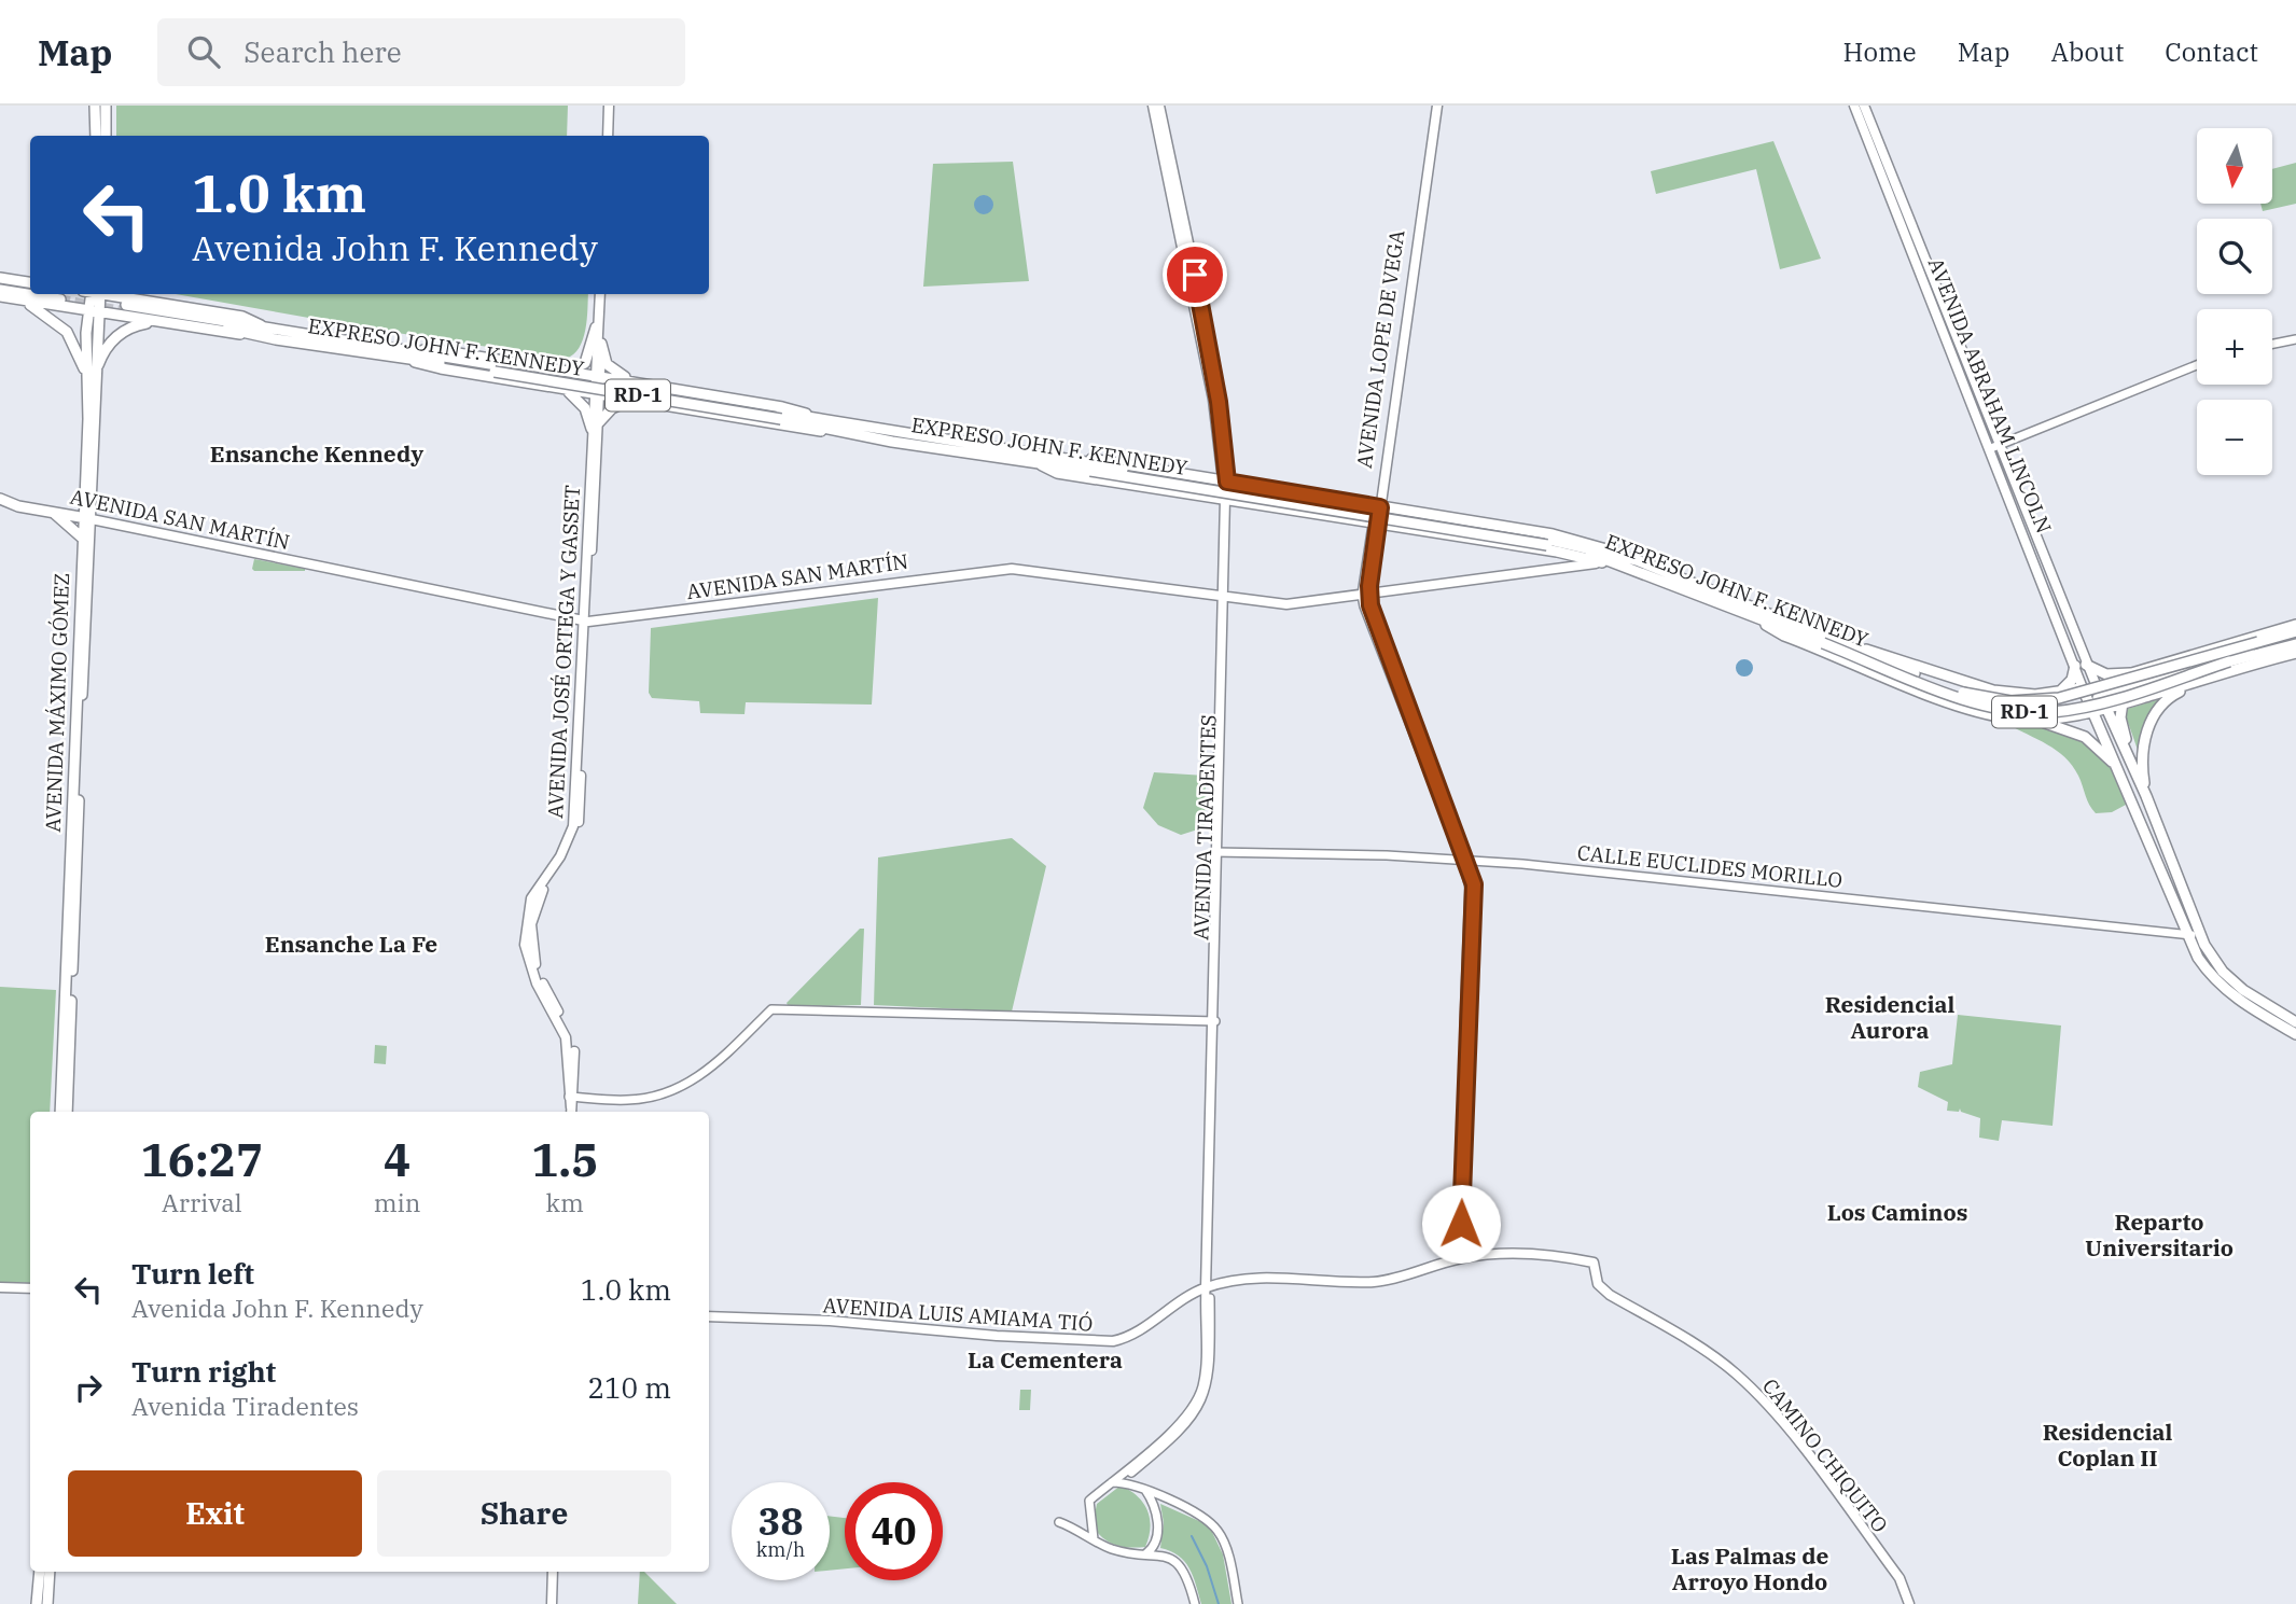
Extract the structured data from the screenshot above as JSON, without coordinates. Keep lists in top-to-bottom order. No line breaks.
{"streets":{"main road":["EXPRESO JOHN F. KENNEDY","AVENIDA LOPE DE VEGA","RD-1","AVENIDA ABRAHAM LINCOLN","AVENIDA SAN MARTÍN","AVENIDA JOSÉ ORTEGA Y GASSET","AVENIDA MÁXIMO GÓMEZ","AVENIDA TIRADENTES","AVENIDA LUIS AMIAMA TIÓ","CAMINO CHIQUITO"],"street":["CALLE EUCLIDES MORILLO"]},"crossings":[["EXPRESO JOHN F. KENNEDY","RD-1"],["AVENIDA LOPE DE VEGA","RD-1"],["AVENIDA LOPE DE VEGA","AVENIDA SAN MARTÍN"],["AVENIDA LOPE DE VEGA","CALLE EUCLIDES MORILLO"],["AVENIDA LOPE DE VEGA","AVENIDA LUIS AMIAMA TIÓ"],["RD-1","AVENIDA ABRAHAM LINCOLN"],["RD-1","AVENIDA SAN MARTÍN"],["RD-1","AVENIDA JOSÉ ORTEGA Y GASSET"],["RD-1","AVENIDA MÁXIMO GÓMEZ"],["RD-1","AVENIDA TIRADENTES"],["AVENIDA ABRAHAM LINCOLN","CALLE EUCLIDES MORILLO"],["AVENIDA SAN MARTÍN","AVENIDA JOSÉ ORTEGA Y GASSET"],["AVENIDA SAN MARTÍN","AVENIDA MÁXIMO GÓMEZ"],["AVENIDA SAN MARTÍN","AVENIDA TIRADENTES"],["AVENIDA TIRADENTES","CALLE EUCLIDES MORILLO"],["AVENIDA TIRADENTES","AVENIDA LUIS AMIAMA TIÓ"],["AVENIDA LUIS AMIAMA TIÓ","CAMINO CHIQUITO"]],"districts":["Ensanche Kennedy","Ensanche La Fe","Residencial Aurora","Los Caminos","Reparto Universitario","La Cementera","Residencial Coplan II","Las Palmas de Arroyo Hondo"],"north":"bottom","page":{"header":"Map","search":"Search here","nav":["Home","Map","About","Contact"],"map_buttons":["+","−"],"turn":["1.0 km","Avenida John F. Kennedy"],"eta":["16:27","Arrival","4","min","1.5","km"],"list":[{"name":"Turn left","note":"Avenida John F. Kennedy","value":"1.0 km"},{"name":"Turn right","note":"Avenida Tiradentes","value":"210 m"}],"buttons":["Exit","Share"],"speed":"38 km/h","limit":"40"}}
